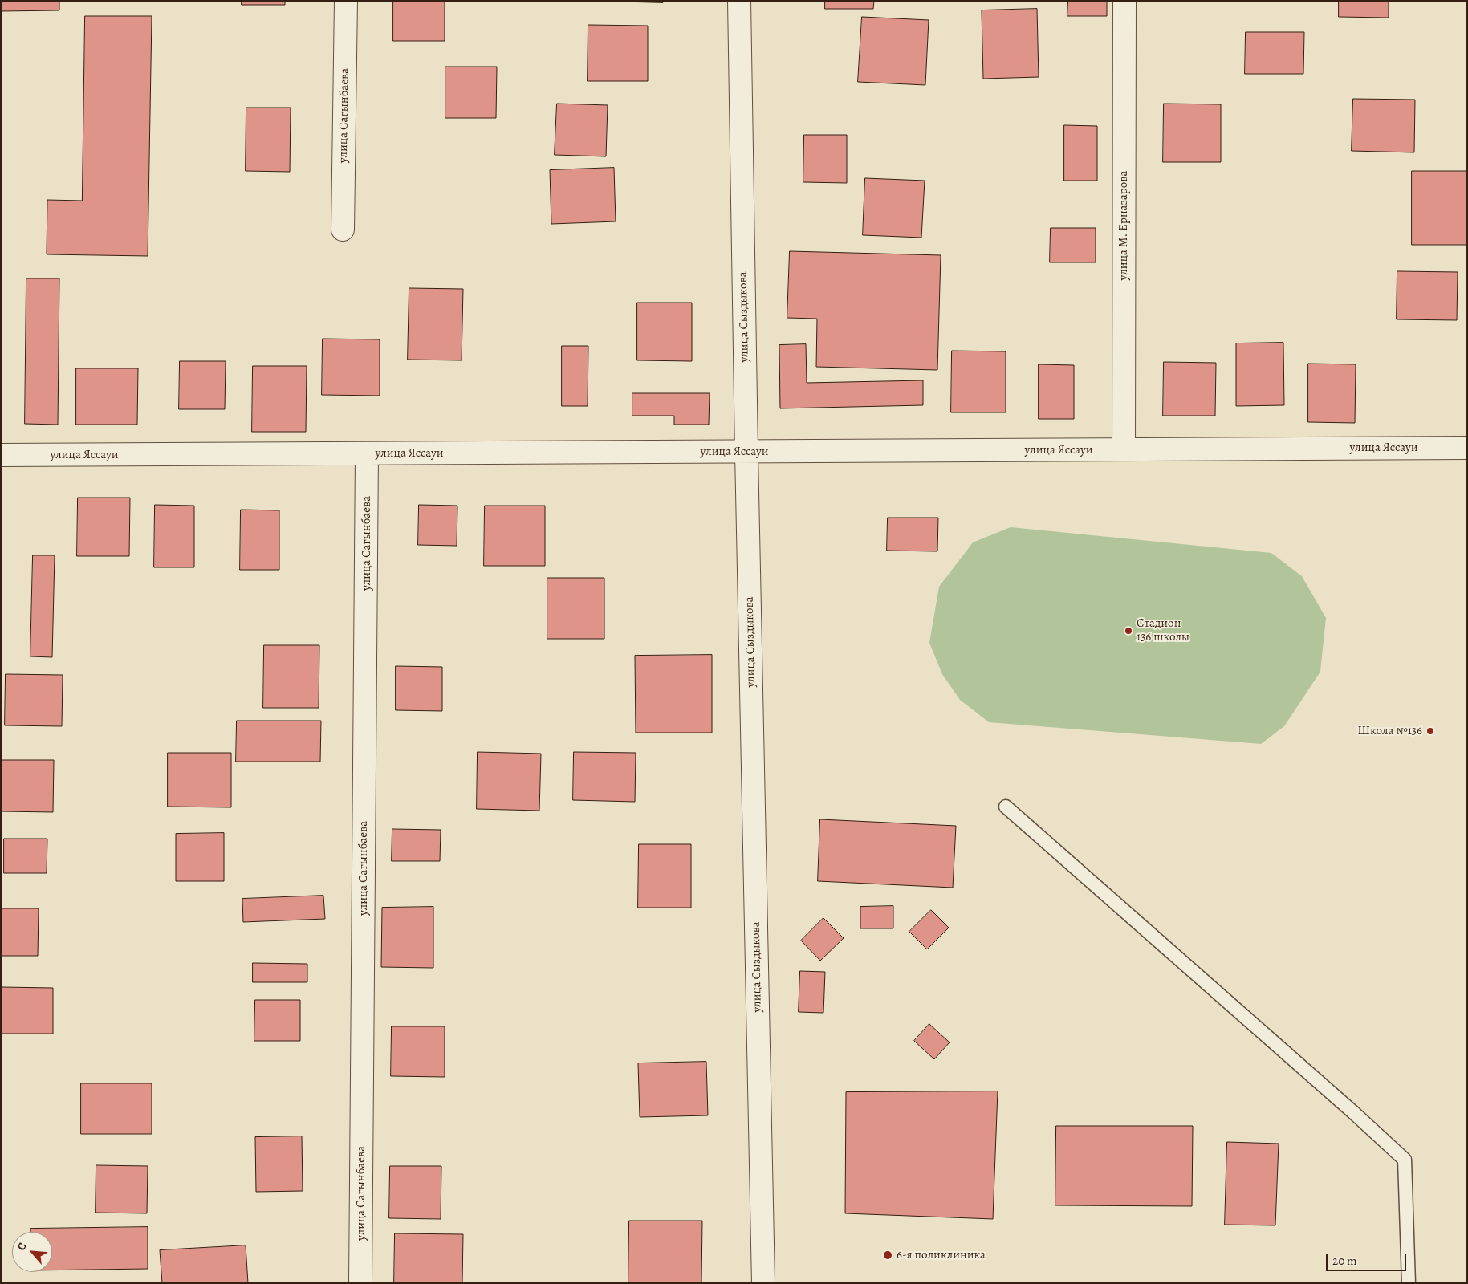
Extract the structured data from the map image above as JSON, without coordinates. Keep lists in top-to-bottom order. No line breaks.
{"streets":{"street":["улица Сагынбаева","улица М. Ерназарова","улица Сыздыкова","улица Яссауи"]},"crossings":[["улица Сагынбаева","улица Яссауи"],["улица М. Ерназарова","улица Яссауи"],["улица Сыздыкова","улица Яссауи"]],"places":["Стадион 136 школы","Школа №136","6-я поликлиника"],"scale_bar":"20 m","north":"top left"}
